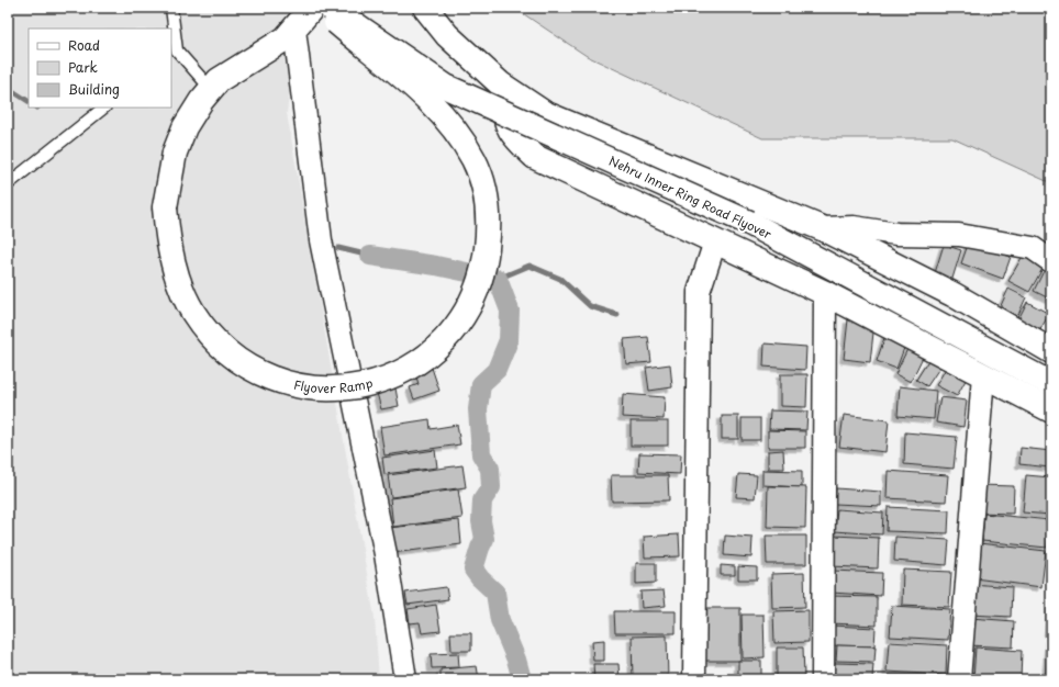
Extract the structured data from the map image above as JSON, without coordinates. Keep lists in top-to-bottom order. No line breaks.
{"streets":{"main road":["Nehru Inner Ring Road Flyover","Flyover Ramp"]},"legend":["Road","Park","Building"]}
